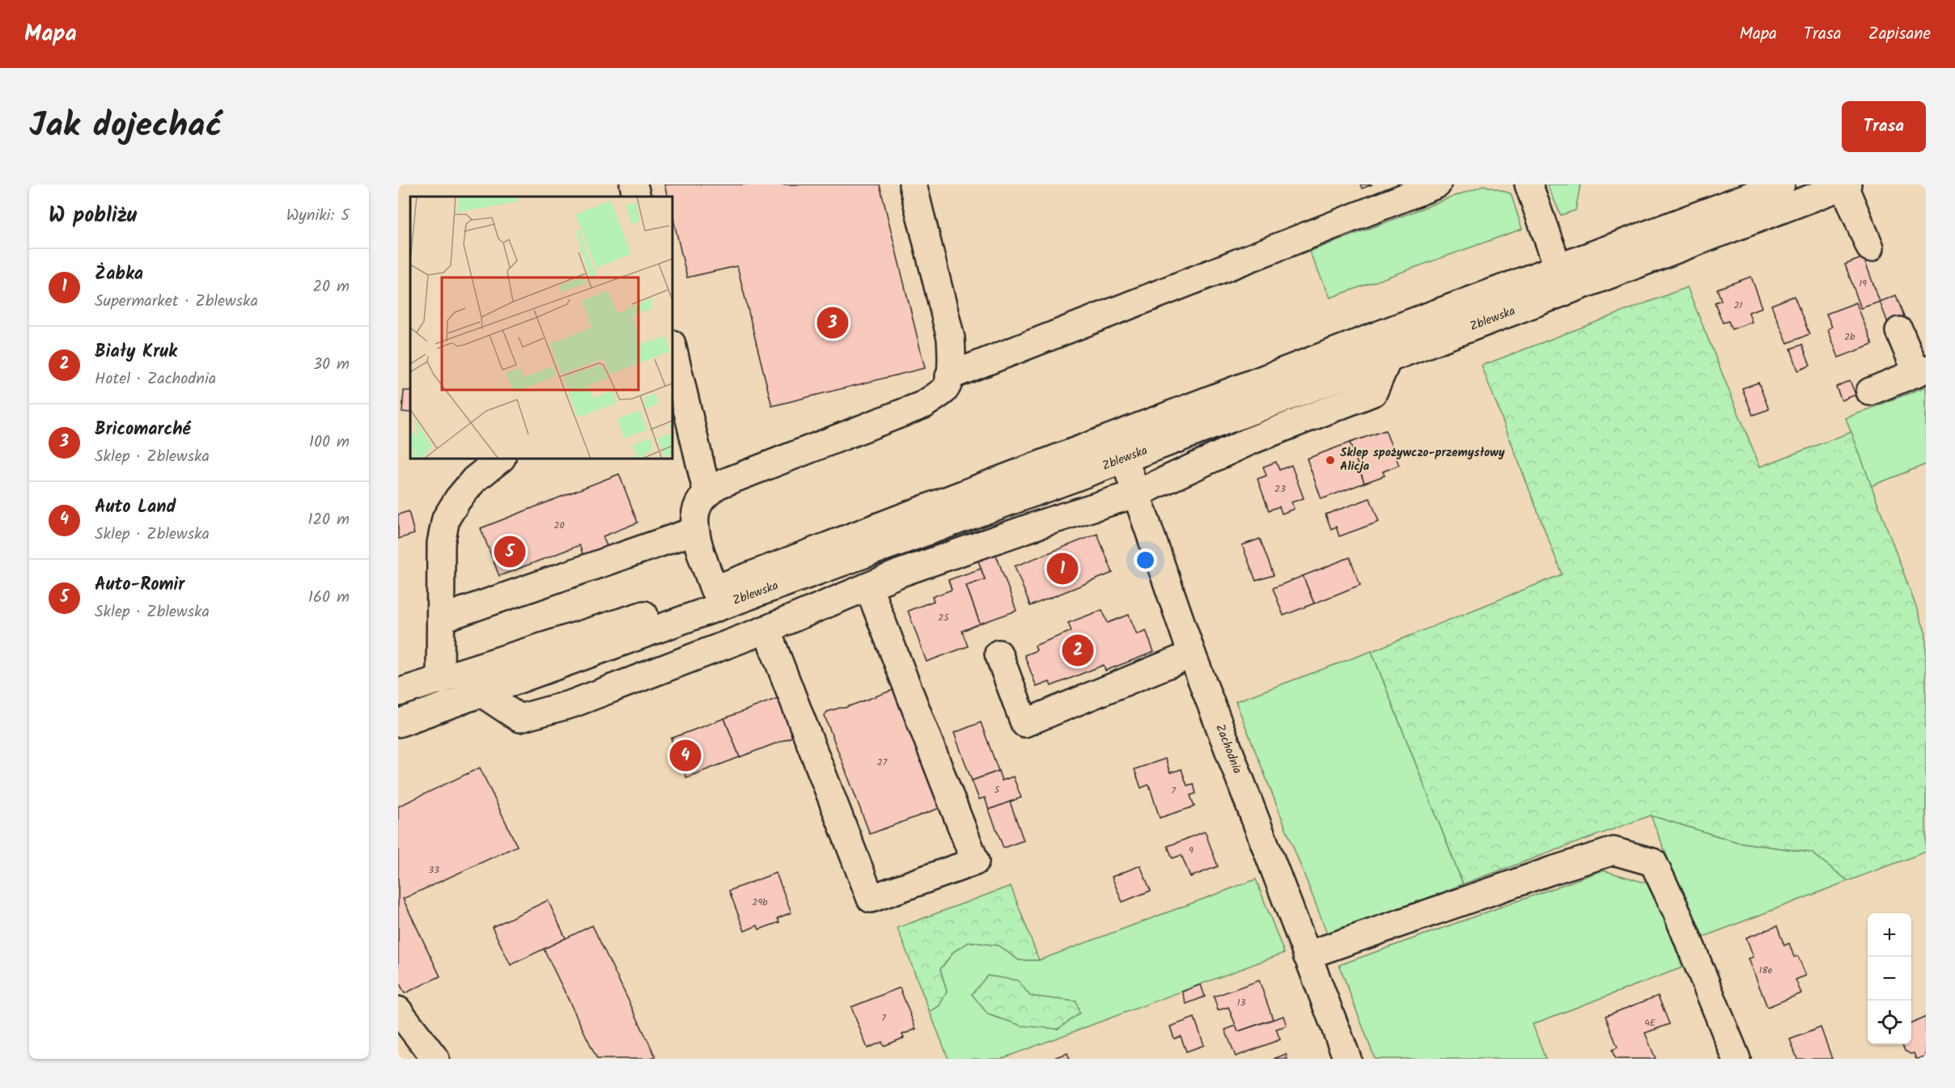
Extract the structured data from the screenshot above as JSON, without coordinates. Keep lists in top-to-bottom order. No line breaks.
{"streets":{"main road":["Zblewska","Zachodnia"]},"crossings":[["Zblewska","Zachodnia"]],"places":["Sklep spożywczo-przemysłowy Alicja"],"house_numbers":["19","21","2b","23","20","25","27","5","7","9","33","29b","18e","13","7","4E"],"page":{"header":"Mapa","nav":["Mapa","Trasa","Zapisane"],"title":"Jak dojechać","buttons":"Trasa","heading":["W pobliżu","Wyniki: 5"],"list":[{"mark":"1","name":"Żabka","note":"Supermarket · Zblewska","value":"20 m"},{"mark":"2","name":"Biały Kruk","note":"Hotel · Zachodnia","value":"30 m"},{"mark":"3","name":"Bricomarché","note":"Sklep · Zblewska","value":"100 m"},{"mark":"4","name":"Auto Land","note":"Sklep · Zblewska","value":"120 m"},{"mark":"5","name":"Auto-Romir","note":"Sklep · Zblewska","value":"160 m"}],"pins":["3","5","1","2","4"],"map_buttons":["+","−"]}}
